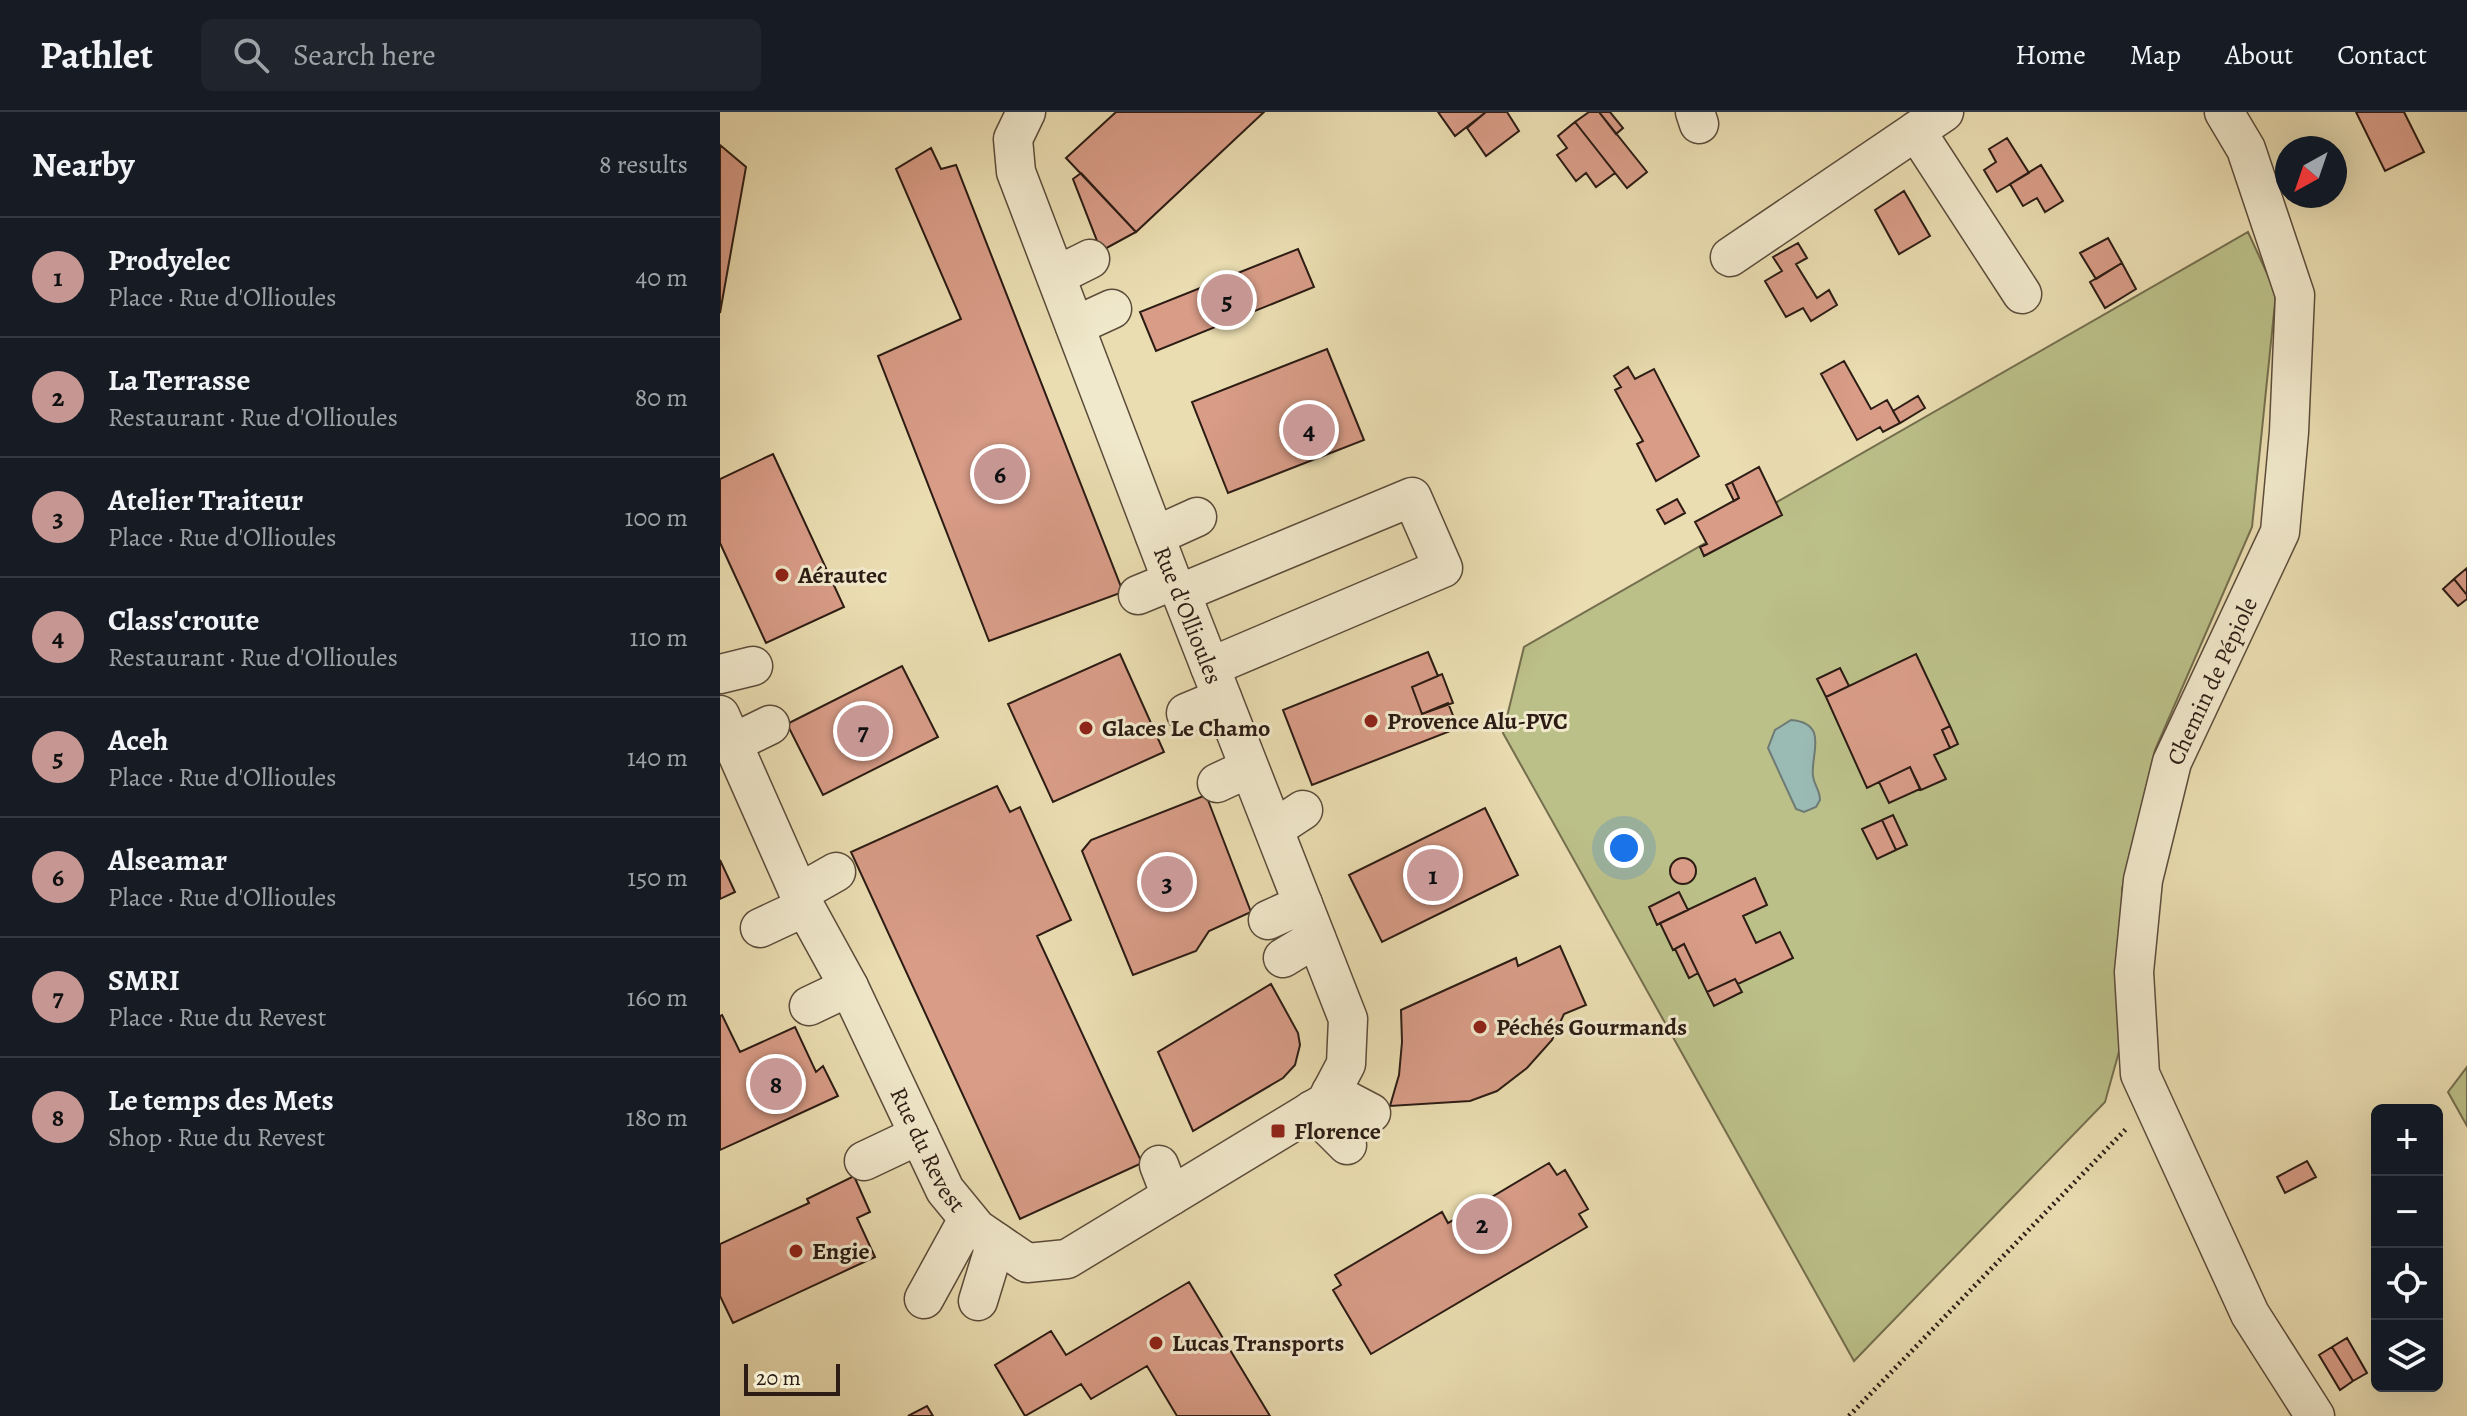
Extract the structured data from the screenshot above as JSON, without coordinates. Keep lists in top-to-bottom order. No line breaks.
{"streets":{"street":["Rue d'Ollioules","Chemin de Pépiole","Rue du Revest"]},"crossings":[["Rue d'Ollioules","Rue du Revest"]],"places":{"other":["Aérautec","Provence Alu-PVC","Glaces Le Chamo","Péchés Gourmands","Engie","Lucas Transports"],"transit":["Florence"]},"scale_bar":"20 m","north":"bottom left","page":{"header":"Pathlet","search":"Search here","nav":["Home","Map","About","Contact"],"heading":["Nearby","8 results"],"list":[{"mark":"1","name":"Prodyelec","note":"Place · Rue d'Ollioules","value":"40 m"},{"mark":"2","name":"La Terrasse","note":"Restaurant · Rue d'Ollioules","value":"80 m"},{"mark":"3","name":"Atelier Traiteur","note":"Place · Rue d'Ollioules","value":"100 m"},{"mark":"4","name":"Class'croute","note":"Restaurant · Rue d'Ollioules","value":"110 m"},{"mark":"5","name":"Aceh","note":"Place · Rue d'Ollioules","value":"140 m"},{"mark":"6","name":"Alseamar","note":"Place · Rue d'Ollioules","value":"150 m"},{"mark":"7","name":"SMRI","note":"Place · Rue du Revest","value":"160 m"},{"mark":"8","name":"Le temps des Mets","note":"Shop · Rue du Revest","value":"180 m"}],"pins":["5","4","6","7","1","3","8","2"],"map_buttons":["+","−"],"scale":"20 m"}}
